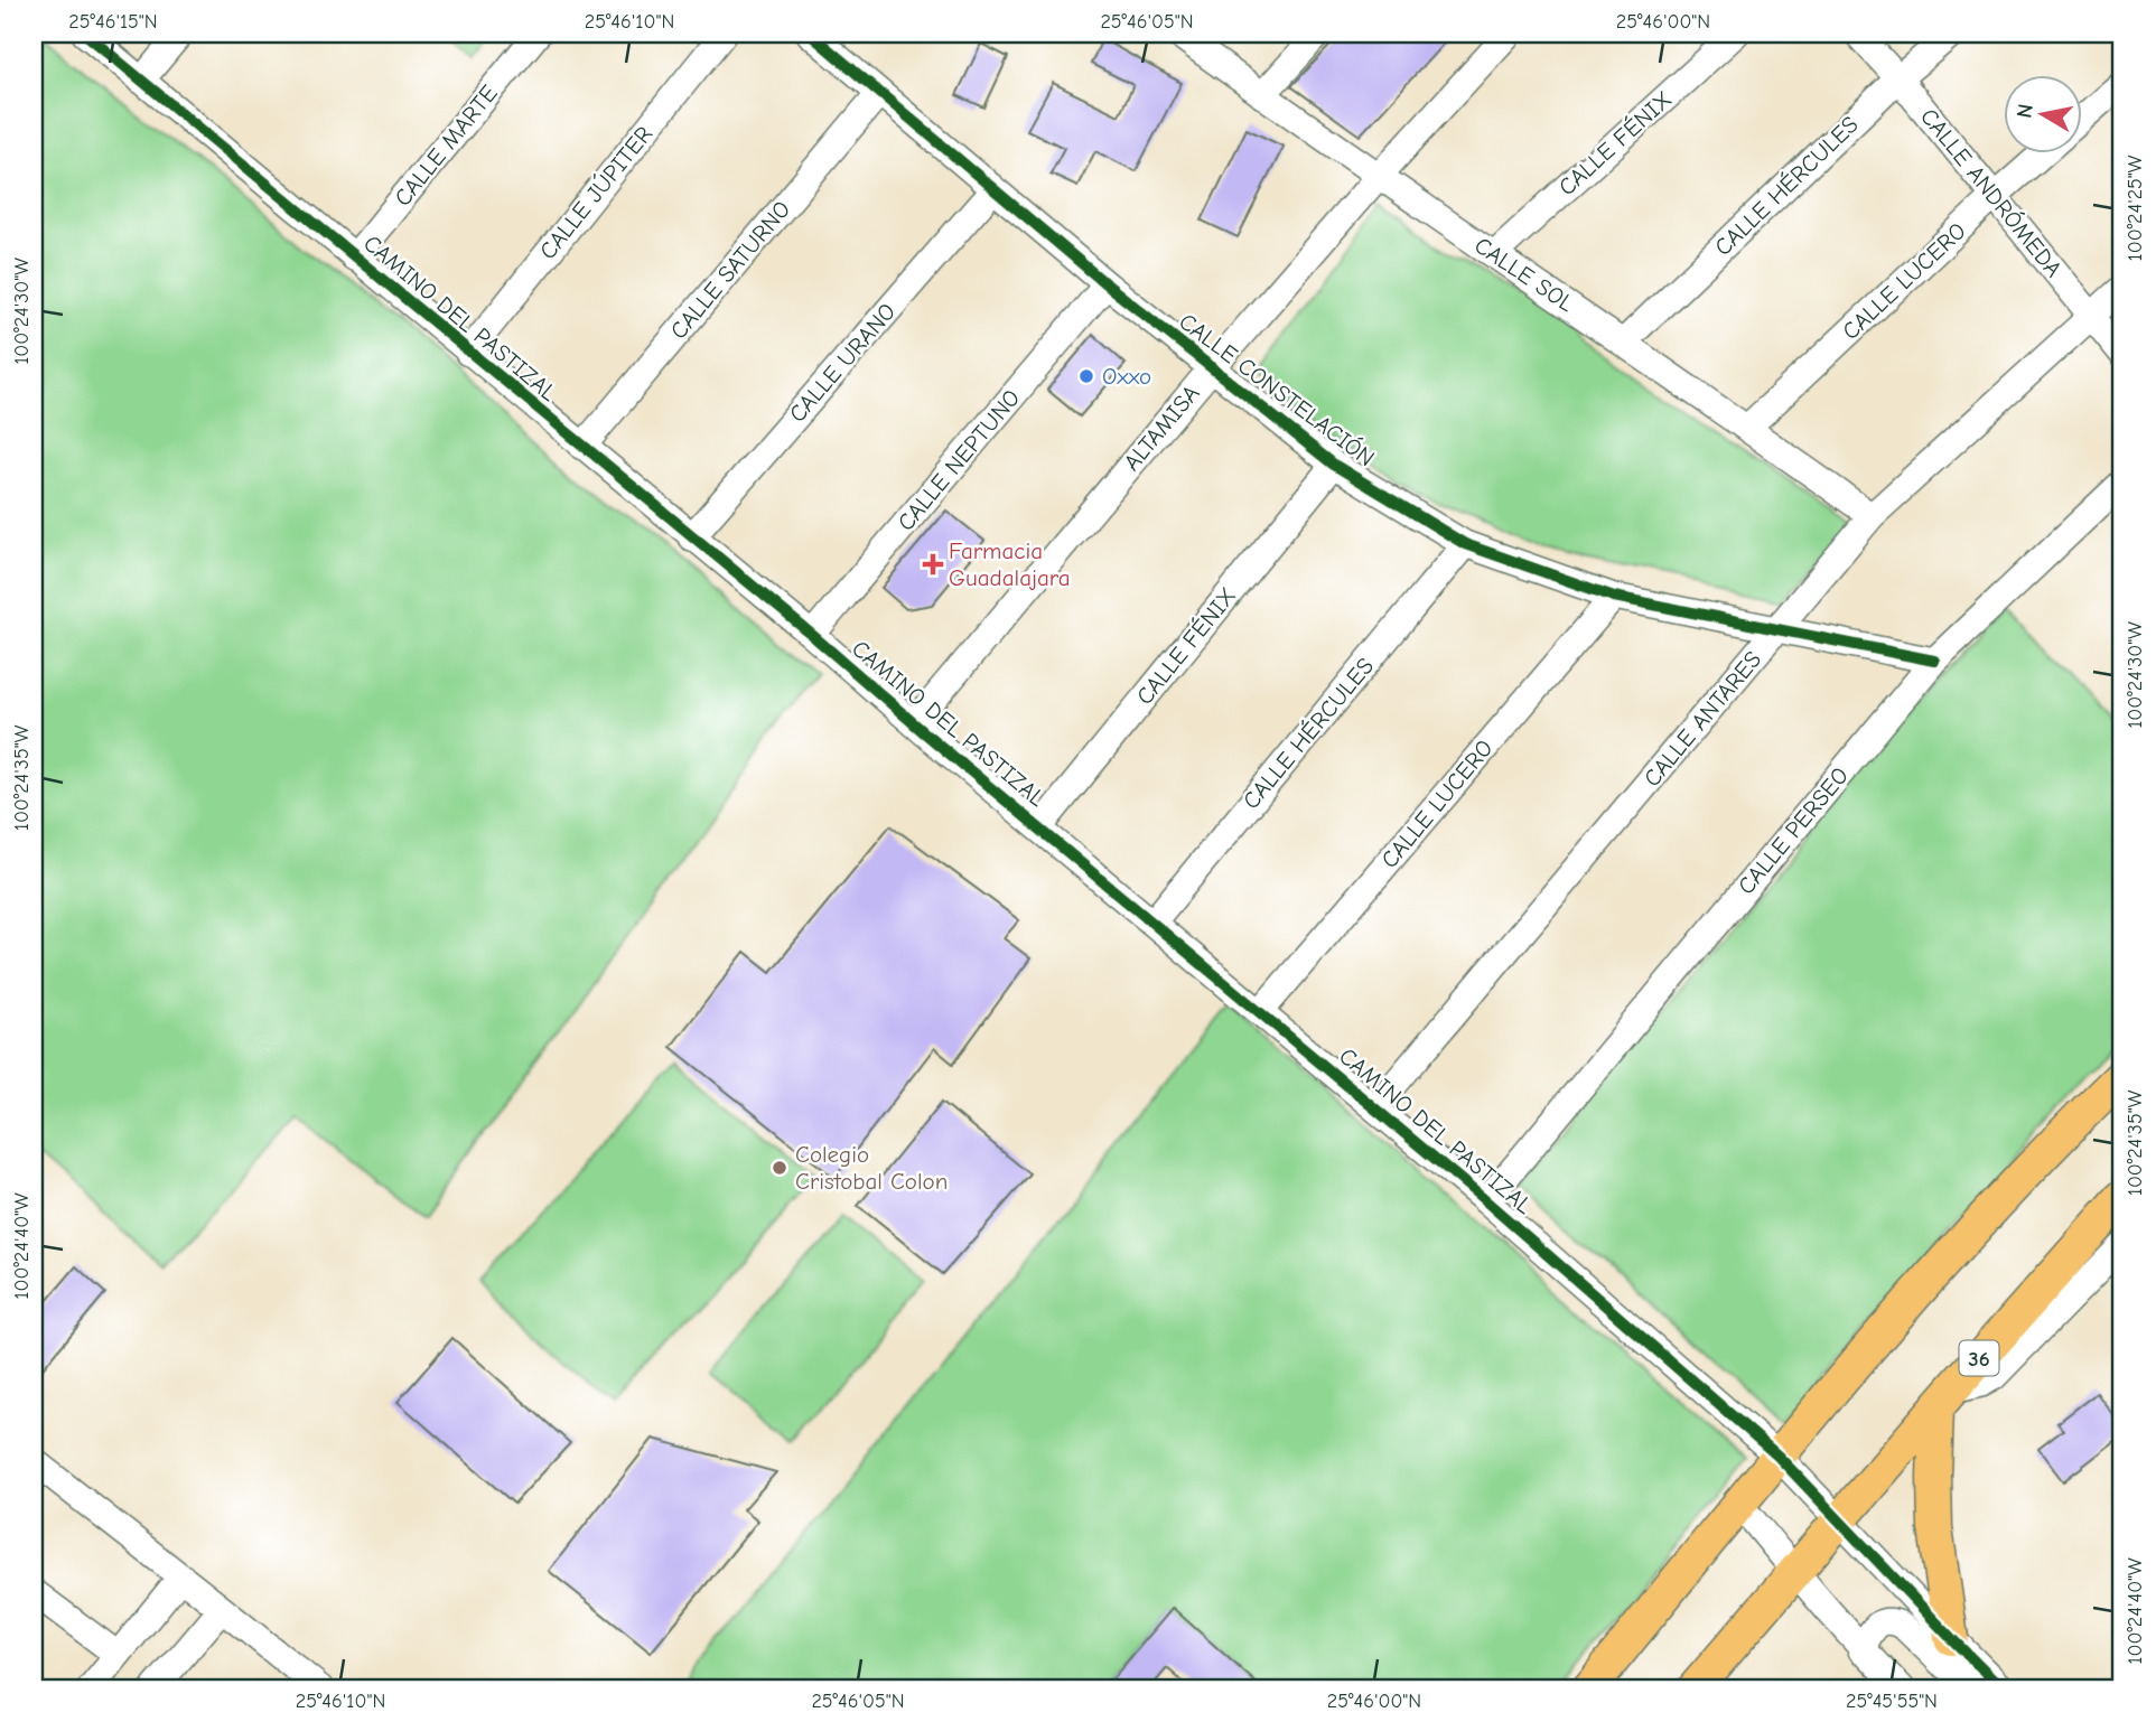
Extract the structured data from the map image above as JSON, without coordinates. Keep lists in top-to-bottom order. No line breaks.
{"streets":{"main road":["36"],"street":["CALLE FÉNIX","CALLE MARTE","CALLE HÉRCULES","CALLE JÚPITER","CALLE ANDRÓMEDA","CALLE SATURNO","CALLE SOL","CALLE LUCERO","CAMINO DEL PASTIZAL","CALLE URANO","CALLE CONSTELACIÓN","ALTAMISA","CALLE NEPTUNO","CALLE ANTARES","CALLE PERSEO"]},"crossings":[["CALLE FÉNIX","CALLE SOL"],["CALLE FÉNIX","CAMINO DEL PASTIZAL"],["CALLE FÉNIX","CALLE CONSTELACIÓN"],["CALLE MARTE","CAMINO DEL PASTIZAL"],["CALLE HÉRCULES","CALLE ANDRÓMEDA"],["CALLE HÉRCULES","CALLE SOL"],["CALLE HÉRCULES","CAMINO DEL PASTIZAL"],["CALLE HÉRCULES","CALLE CONSTELACIÓN"],["CALLE JÚPITER","CAMINO DEL PASTIZAL"],["CALLE ANDRÓMEDA","CALLE LUCERO"],["CALLE ANDRÓMEDA","CALLE ANTARES"],["CALLE SATURNO","CAMINO DEL PASTIZAL"],["CALLE SATURNO","CALLE CONSTELACIÓN"],["CALLE SOL","CALLE LUCERO"],["CALLE SOL","ALTAMISA"],["CALLE SOL","CALLE ANTARES"],["CALLE LUCERO","CAMINO DEL PASTIZAL"],["CALLE LUCERO","CALLE CONSTELACIÓN"],["CAMINO DEL PASTIZAL","CALLE URANO"],["CAMINO DEL PASTIZAL","ALTAMISA"],["CAMINO DEL PASTIZAL","CALLE NEPTUNO"],["CAMINO DEL PASTIZAL","CALLE ANTARES"],["CAMINO DEL PASTIZAL","CALLE PERSEO"],["CAMINO DEL PASTIZAL","36"],["CALLE URANO","CALLE CONSTELACIÓN"],["CALLE CONSTELACIÓN","ALTAMISA"],["CALLE CONSTELACIÓN","CALLE NEPTUNO"],["CALLE CONSTELACIÓN","CALLE ANTARES"],["CALLE CONSTELACIÓN","CALLE PERSEO"]],"places":{"other":["Oxxo","Colegio Cristobal Colon"],"health":["Farmacia Guadalajara"]},"north":"left","coordinates":["25°46'15\"N","25°46'10\"N","25°46'05\"N","25°46'00\"N","100°24'25\"W","100°24'30\"W","100°24'35\"W","100°24'40\"W","25°45'55\"N"]}
